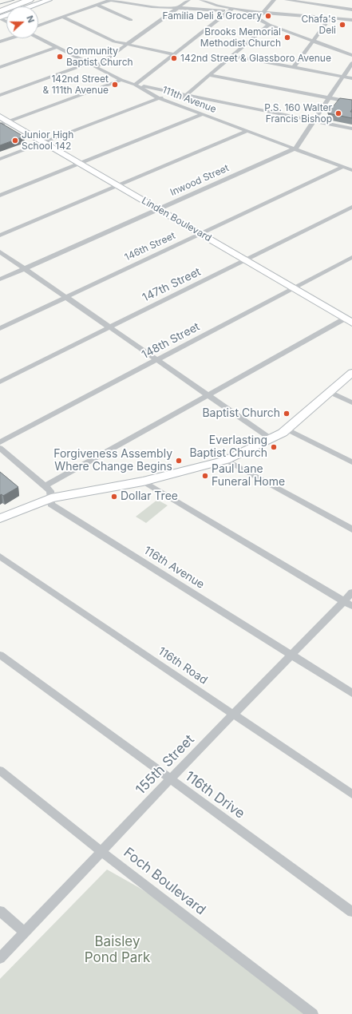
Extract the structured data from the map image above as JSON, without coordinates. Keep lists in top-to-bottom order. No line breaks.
{"streets":{"main road":["Linden Boulevard"],"street":["111th Avenue","Inwood Street","146th Street","147th Street","148th Street","116th Avenue","116th Road","155th Street","116th Drive","Foch Boulevard"]},"crossings":[["111th Avenue","Inwood Street"],["111th Avenue","146th Street"],["Inwood Street","Linden Boulevard"],["Linden Boulevard","146th Street"],["Linden Boulevard","147th Street"],["Linden Boulevard","148th Street"],["116th Avenue","155th Street"],["116th Road","155th Street"],["155th Street","116th Drive"],["155th Street","Foch Boulevard"]],"parks":["Baisley Pond Park"],"places":["Familia Deli & Grocery","Chafa's Deli","Brooks Memorial Methodist Church","Community Baptist Church","142nd Street & Glassboro Avenue","142nd Street & 111th Avenue","P.S. 160 Walter Francis Bishop","Junior High School 142","Baptist Church","Everlasting Baptist Church","Forgiveness Assembly Where Change Begins","Paul Lane Funeral Home","Dollar Tree"],"north":"right"}
